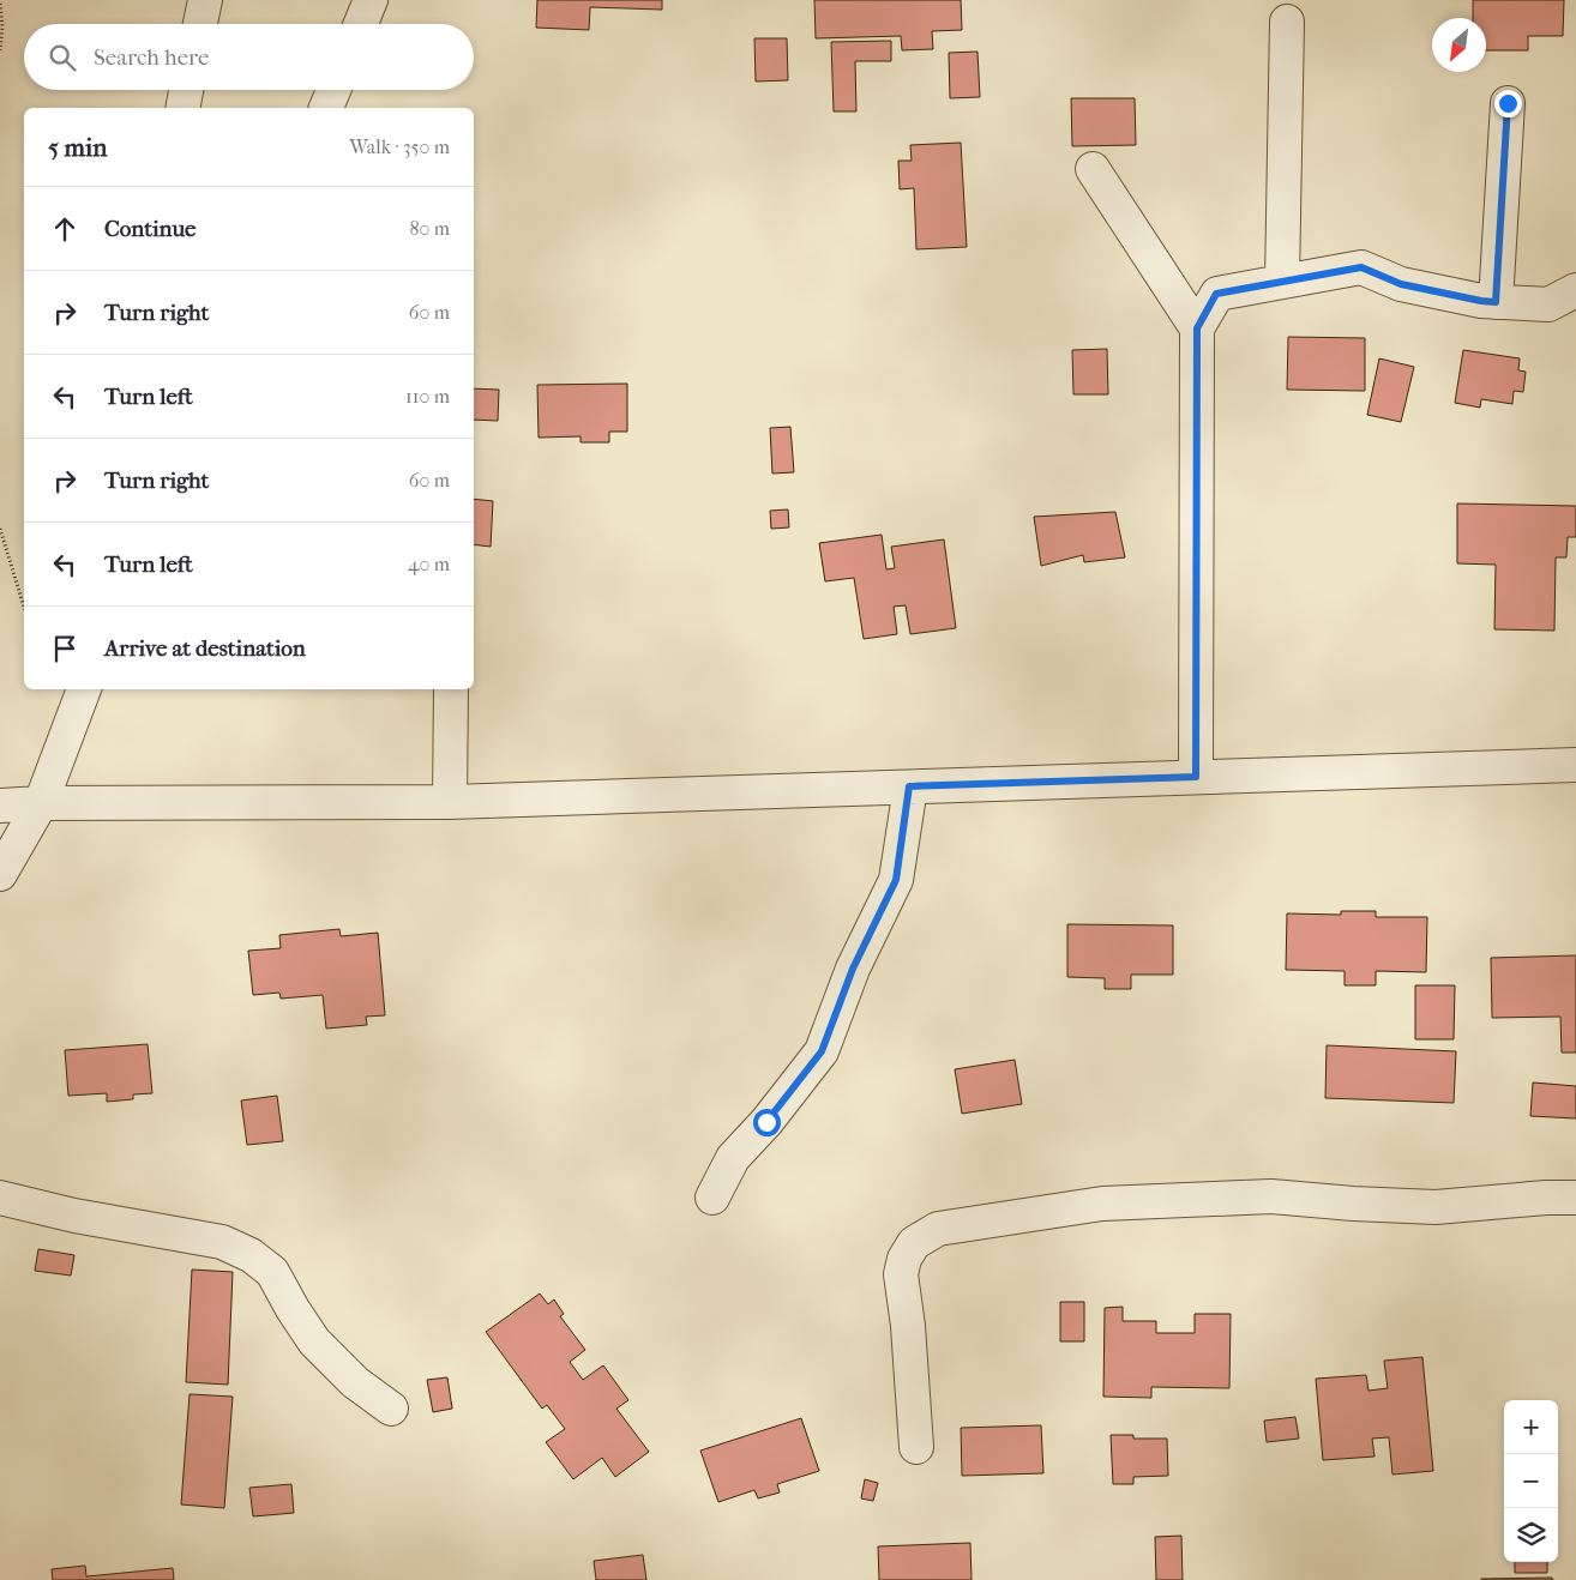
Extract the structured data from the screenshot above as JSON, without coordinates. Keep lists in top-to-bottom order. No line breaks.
{"north":"bottom left","page":{"search":"Search here","heading":["5 min","Walk · 350 m"],"list":[["Continue","80 m"],["Turn right","60 m"],["Turn left","110 m"],["Turn right","60 m"],["Turn left","40 m"],"Arrive at destination"],"map_buttons":["+","−"]}}
